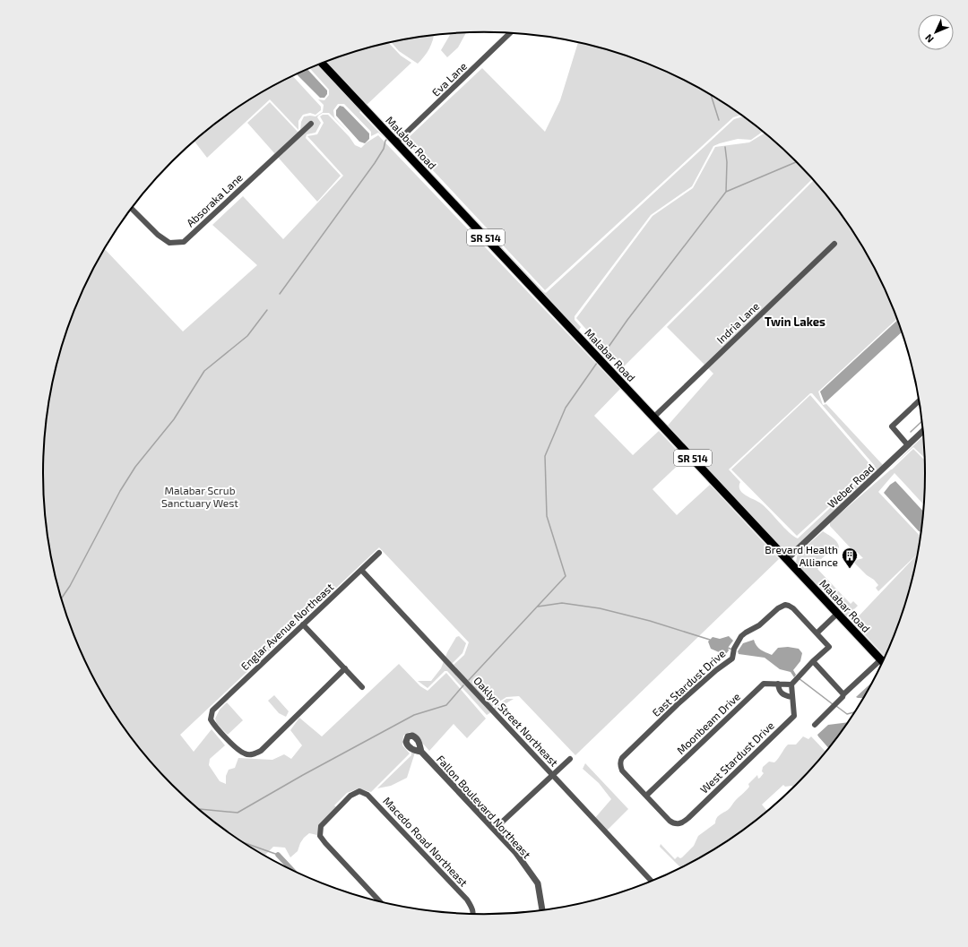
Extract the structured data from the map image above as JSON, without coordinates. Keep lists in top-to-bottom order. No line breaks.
{"streets":{"main road":["Malabar Road","SR 514"],"street":["Eva Lane","Absoraka Lane","Indria Lane","Weber Road","Englar Avenue Northeast","East Stardust Drive","Oaklyn Street Northeast","Moonbeam Drive","West Stardust Drive","Fallon Boulevard Northeast","Macedo Road Northeast"]},"crossings":[["Eva Lane","Malabar Road"],["Malabar Road","Indria Lane"],["Malabar Road","Weber Road"],["Englar Avenue Northeast","Oaklyn Street Northeast"],["East Stardust Drive","Moonbeam Drive"],["East Stardust Drive","West Stardust Drive"],["Moonbeam Drive","West Stardust Drive"]],"districts":["Twin Lakes"],"parks":["Malabar Scrub Sanctuary West"],"places":{"building":["Brevard Health Alliance"]},"north":"bottom left"}
